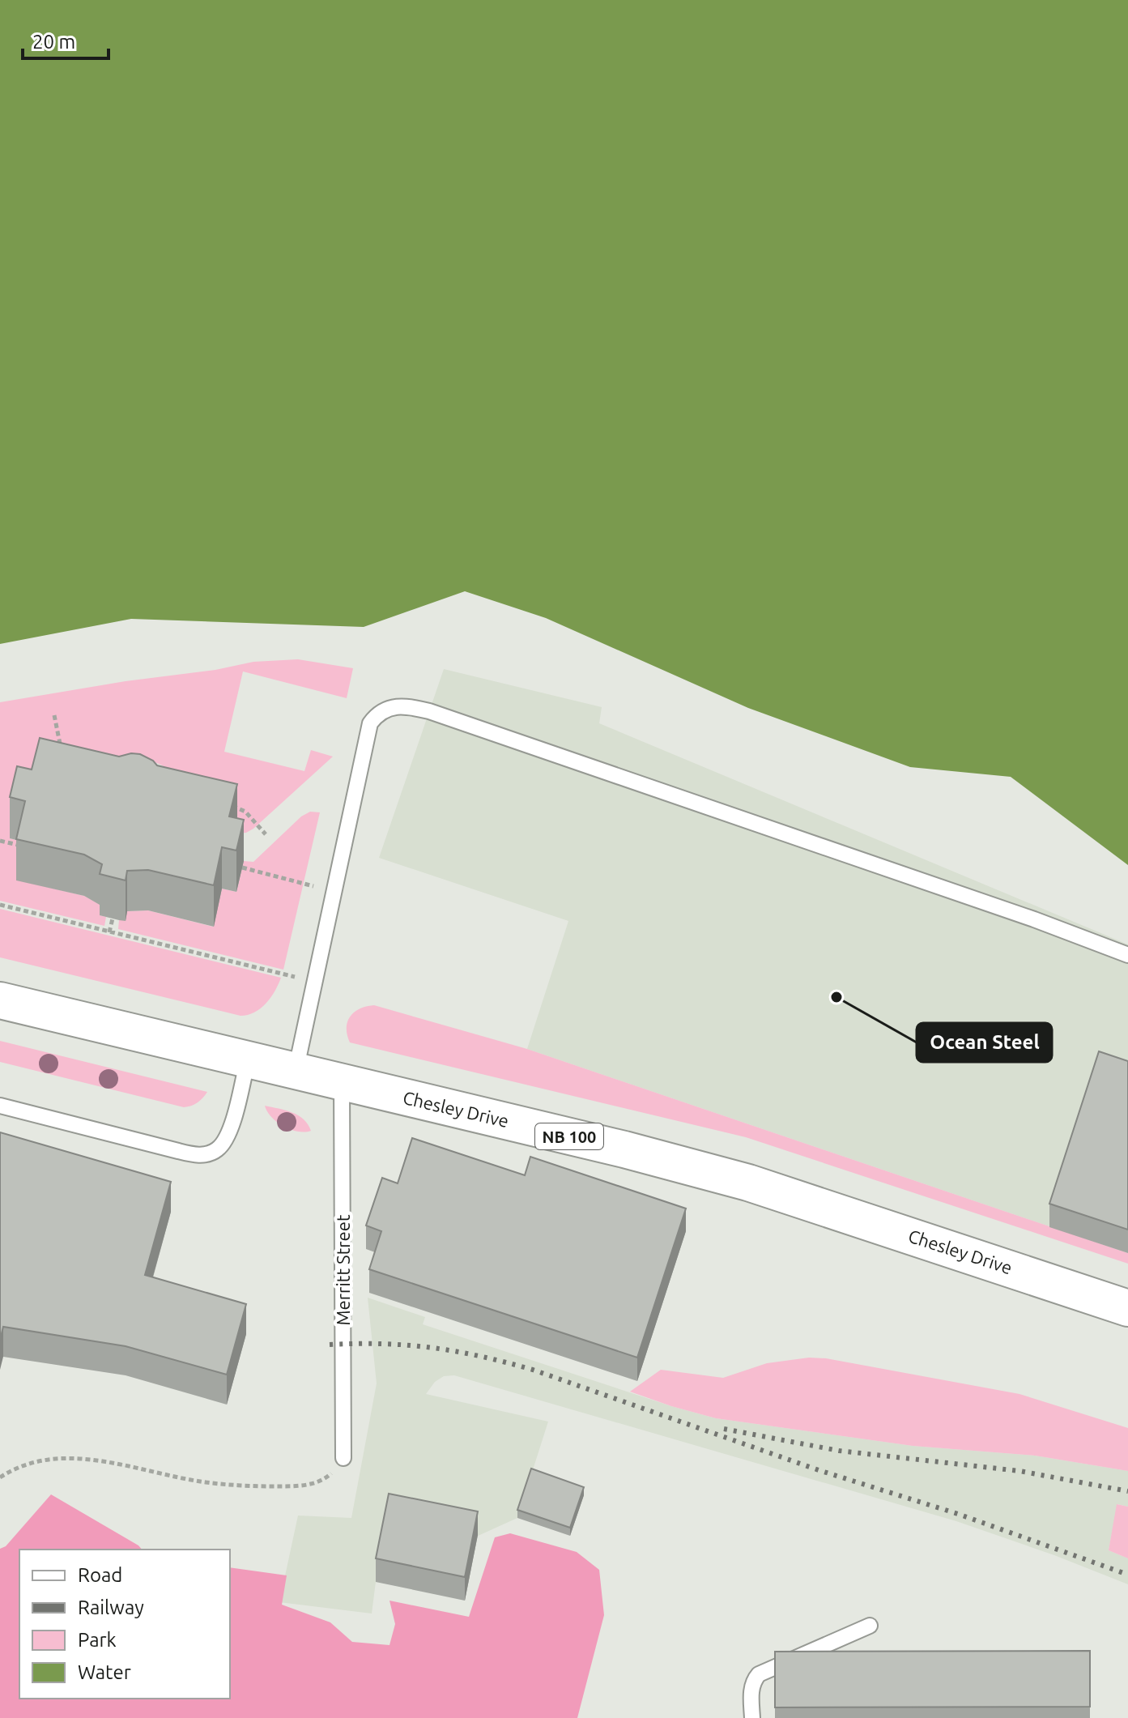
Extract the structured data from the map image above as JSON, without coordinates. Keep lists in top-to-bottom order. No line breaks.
{"streets":{"main road":["Chesley Drive","NB 100"],"lane":["Merritt Street"]},"crossings":[["Chesley Drive","Merritt Street"]],"places":["Ocean Steel"],"legend":["Road","Railway","Park","Water"],"scale_bar":"20 m"}
